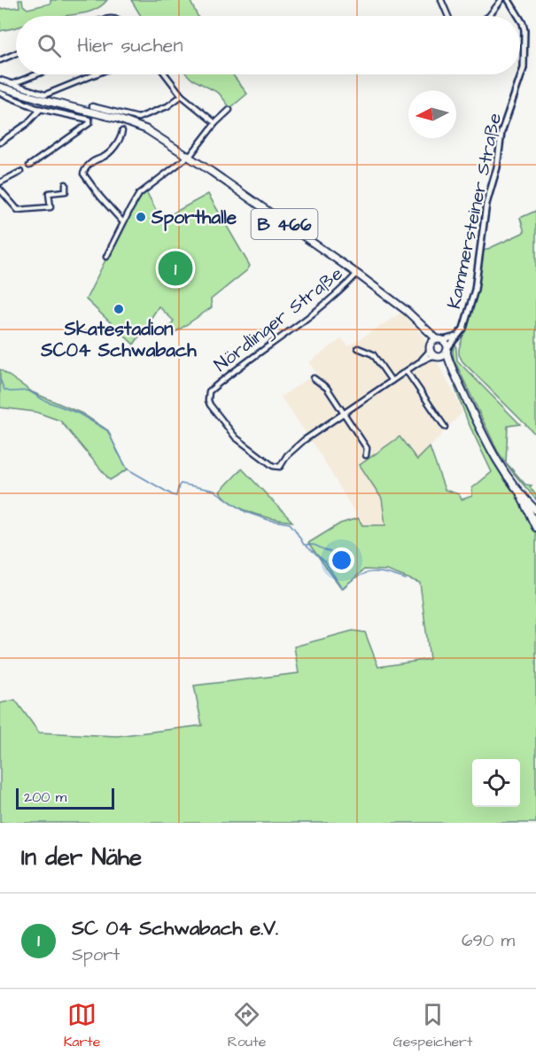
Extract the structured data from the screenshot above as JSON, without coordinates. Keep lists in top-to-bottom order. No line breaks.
{"streets":{"main road":["B 466","Nördlinger Straße"],"street":["Kammersteiner Straße"]},"crossings":[["Kammersteiner Straße","B 466"],["B 466","Nördlinger Straße"]],"places":["Sporthalle","Skatestadion SC04 Schwabach"],"scale_bar":"200 m","north":"left","page":{"search":"Hier suchen","pins":"1","scale":"200 m","heading":"In der Nähe","list":[{"mark":"1","name":"SC 04 Schwabach e.V.","note":"Sport","value":"690 m"}],"nav":["Karte","Route","Gespeichert"]}}
